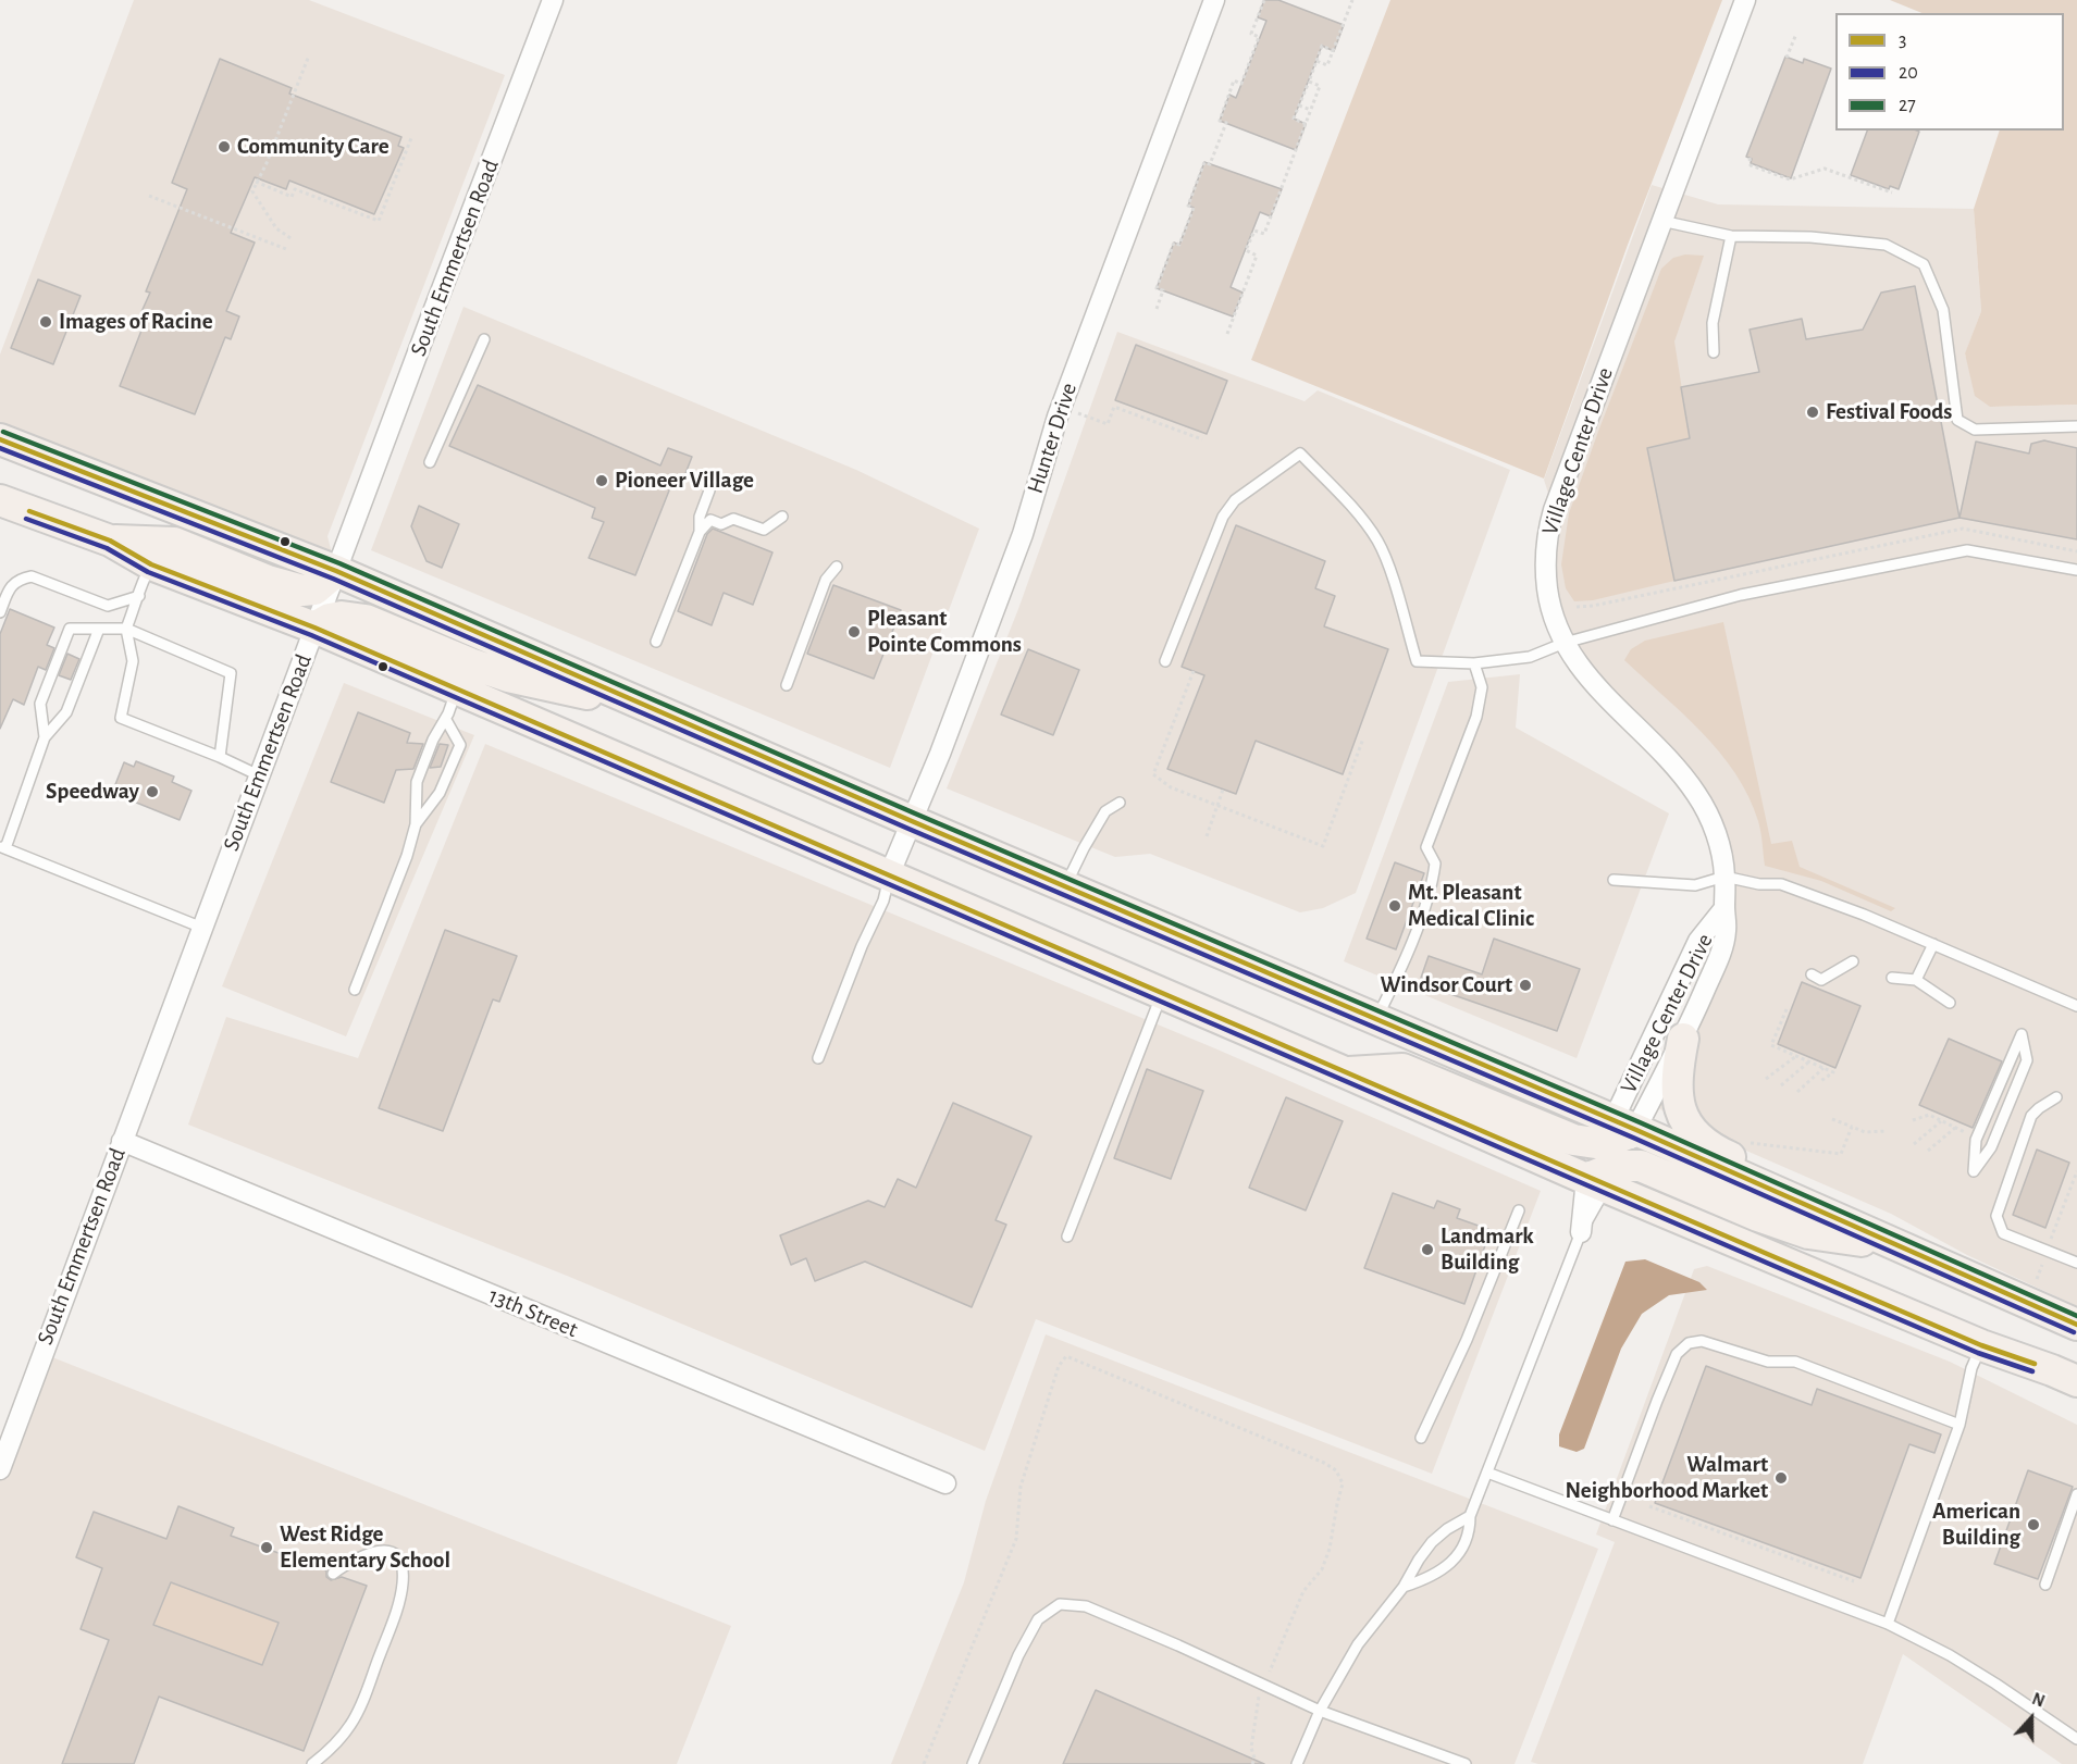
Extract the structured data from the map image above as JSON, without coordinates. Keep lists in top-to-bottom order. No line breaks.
{"streets":{"street":["South Emmertsen Road","Hunter Drive","Village Center Drive","13th Street"]},"crossings":[["South Emmertsen Road","13th Street"]],"places":["Community Care","Images of Racine","Festival Foods","Pioneer Village","Pleasant Pointe Commons","Speedway","Mt. Pleasant Medical Clinic","Windsor Court","Landmark Building","Walmart Neighborhood Market","American Building","West Ridge Elementary School"],"lines":["transit line 27","transit line 3","transit line 20"],"legend":["3","20","27"],"north":"top"}
